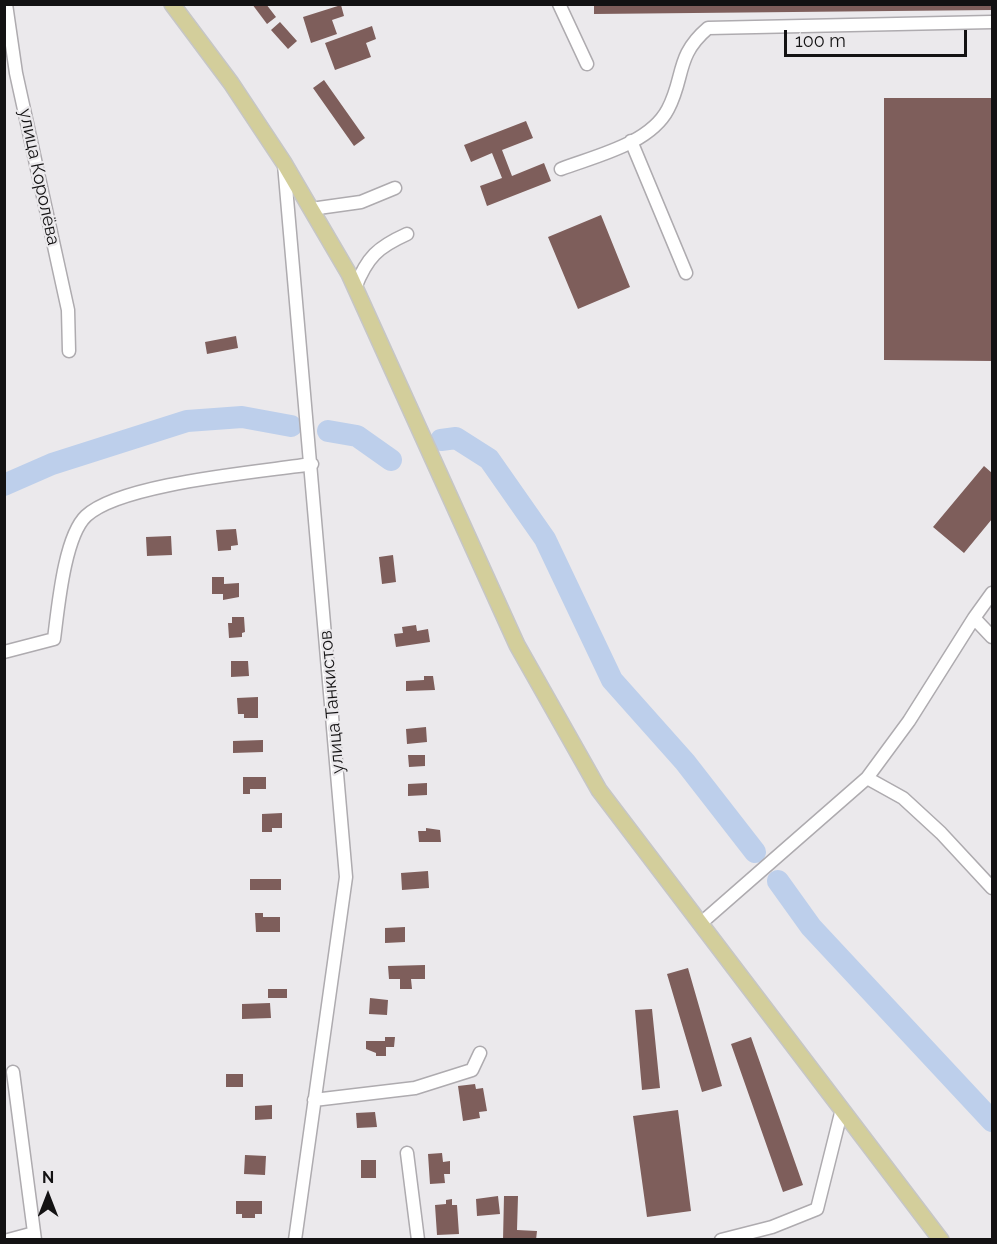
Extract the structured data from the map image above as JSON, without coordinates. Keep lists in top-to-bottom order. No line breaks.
{"streets":{"street":["улица Королёва","улица Танкистов"]},"scale_bar":"100 m","north":"top"}
